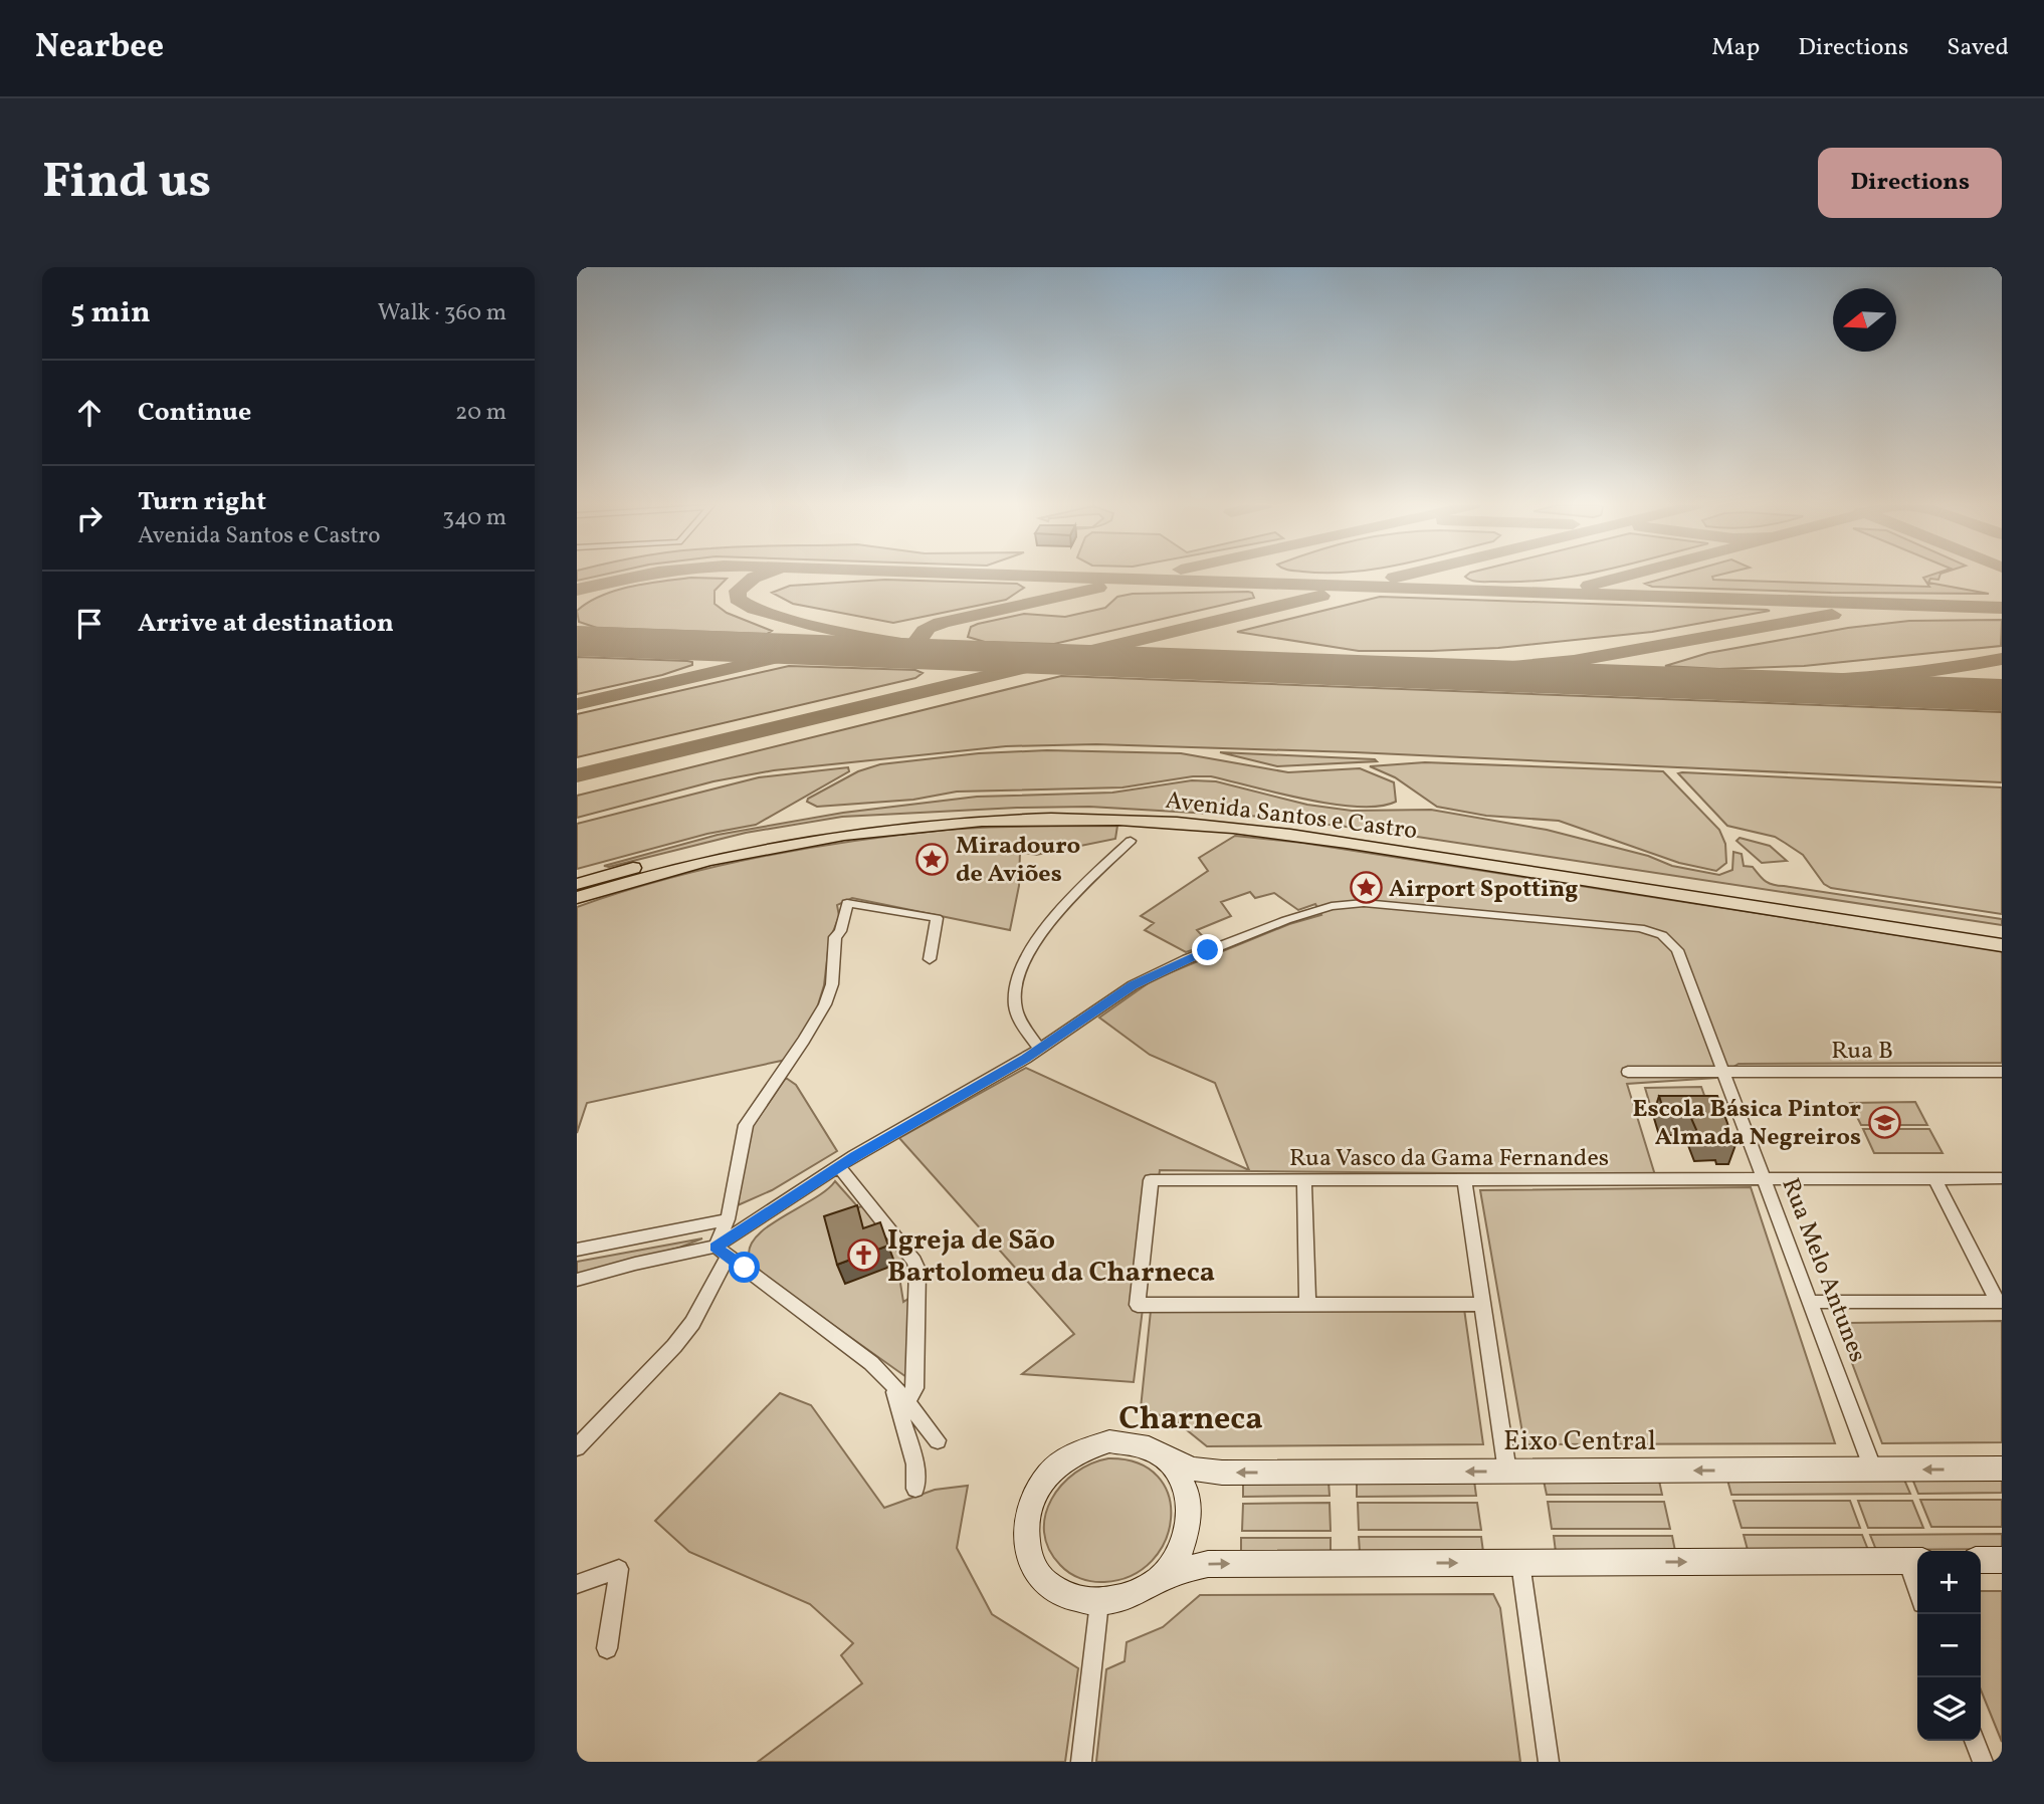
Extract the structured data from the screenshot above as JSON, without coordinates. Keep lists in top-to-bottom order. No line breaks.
{"streets":{"main road":["Avenida Santos e Castro","Eixo Central"],"street":["Rua B","Rua Vasco da Gama Fernandes","Rua Melo Antunes"]},"crossings":[["Rua B","Rua Melo Antunes"],["Rua Vasco da Gama Fernandes","Rua Melo Antunes"],["Rua Melo Antunes","Eixo Central"]],"districts":["Charneca"],"places":{"place":["Miradouro de Aviões","Airport Spotting"],"school or university":["Escola Básica Pintor Almada Negreiros"],"church":["Igreja de São Bartolomeu da Charneca"]},"north":"left","page":{"header":"Nearbee","nav":["Map","Directions","Saved"],"buttons":"Directions","title":"Find us","heading":["5 min","Walk · 360 m"],"list":[["Continue","20 m"],["Turn right","Avenida Santos e Castro","340 m"],"Arrive at destination"],"map_buttons":["+","−"]}}
